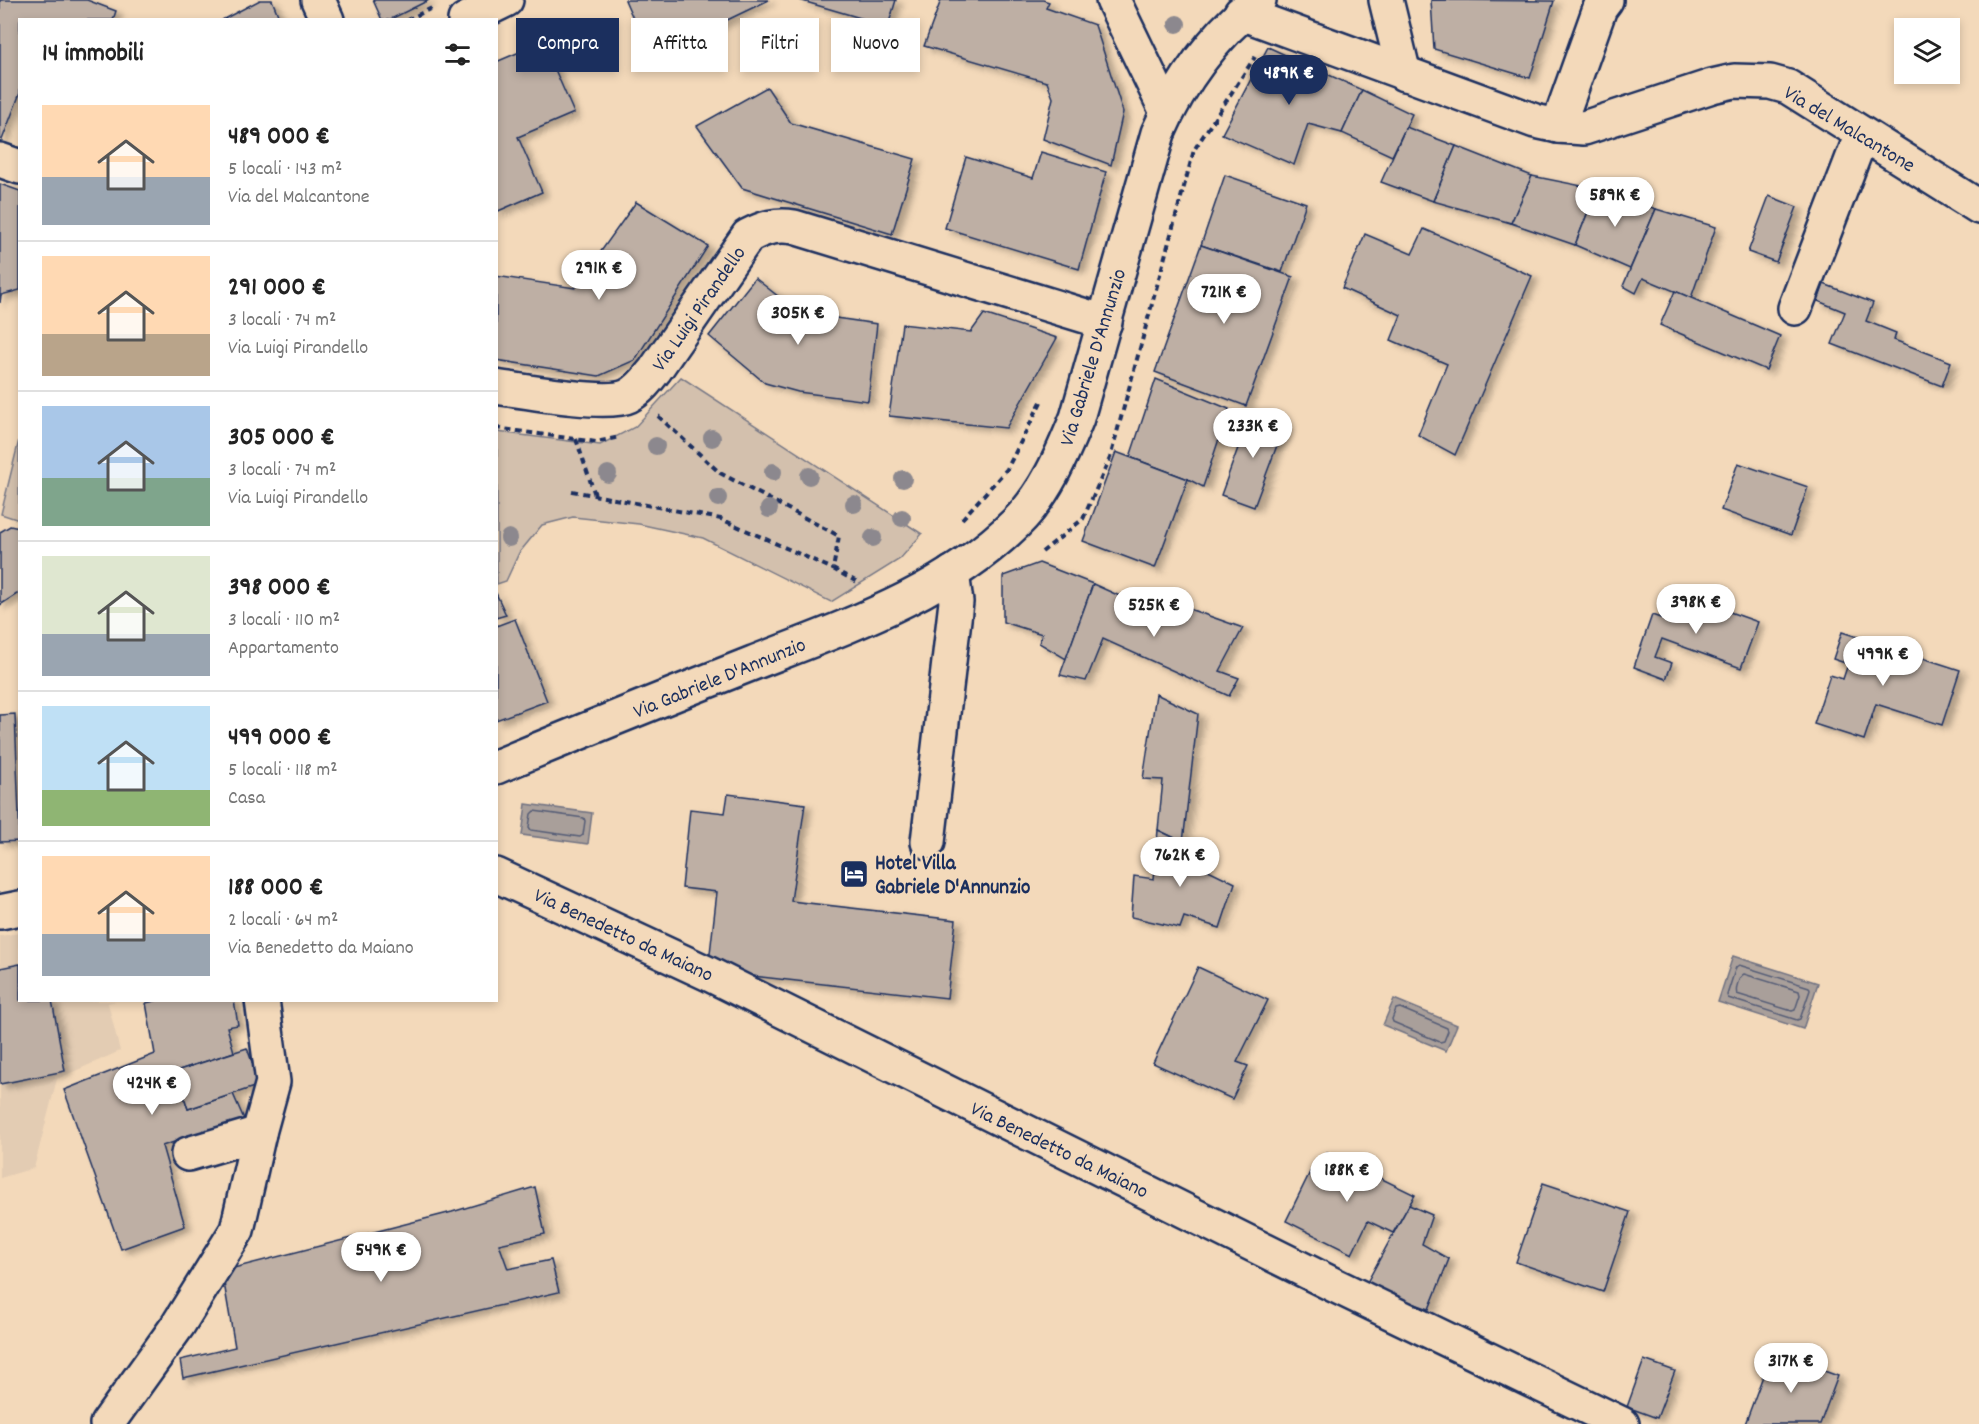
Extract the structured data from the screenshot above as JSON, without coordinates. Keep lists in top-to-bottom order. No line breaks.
{"streets":{"street":["Via del Malcantone","Via Luigi Pirandello","Via Gabriele D'Annunzio","Via Benedetto da Maiano"]},"crossings":[["Via Luigi Pirandello","Via Gabriele D'Annunzio"]],"places":{"hotel":["Hotel Villa Gabriele D'Annunzio"]},"page":{"chip":["Compra","Affitta","Filtri","Nuovo"],"heading":"14 immobili","price":["489K €","589K €","291K €","721K €","305K €","233K €","398K €","525K €","499K €","762K €","424K €","188K €","549K €","317K €"],"list":[{"name":"489 000 €","note":"5 locali · 143 m² · Via del Malcantone"},{"name":"291 000 €","note":"3 locali · 74 m² · Via Luigi Pirandello"},{"name":"305 000 €","note":"3 locali · 74 m² · Via Luigi Pirandello"},{"name":"398 000 €","note":"3 locali · 110 m² · Appartamento"},{"name":"499 000 €","note":"5 locali · 118 m² · Casa"},{"name":"188 000 €","note":"2 locali · 64 m² · Via Benedetto da Maiano"}]}}
